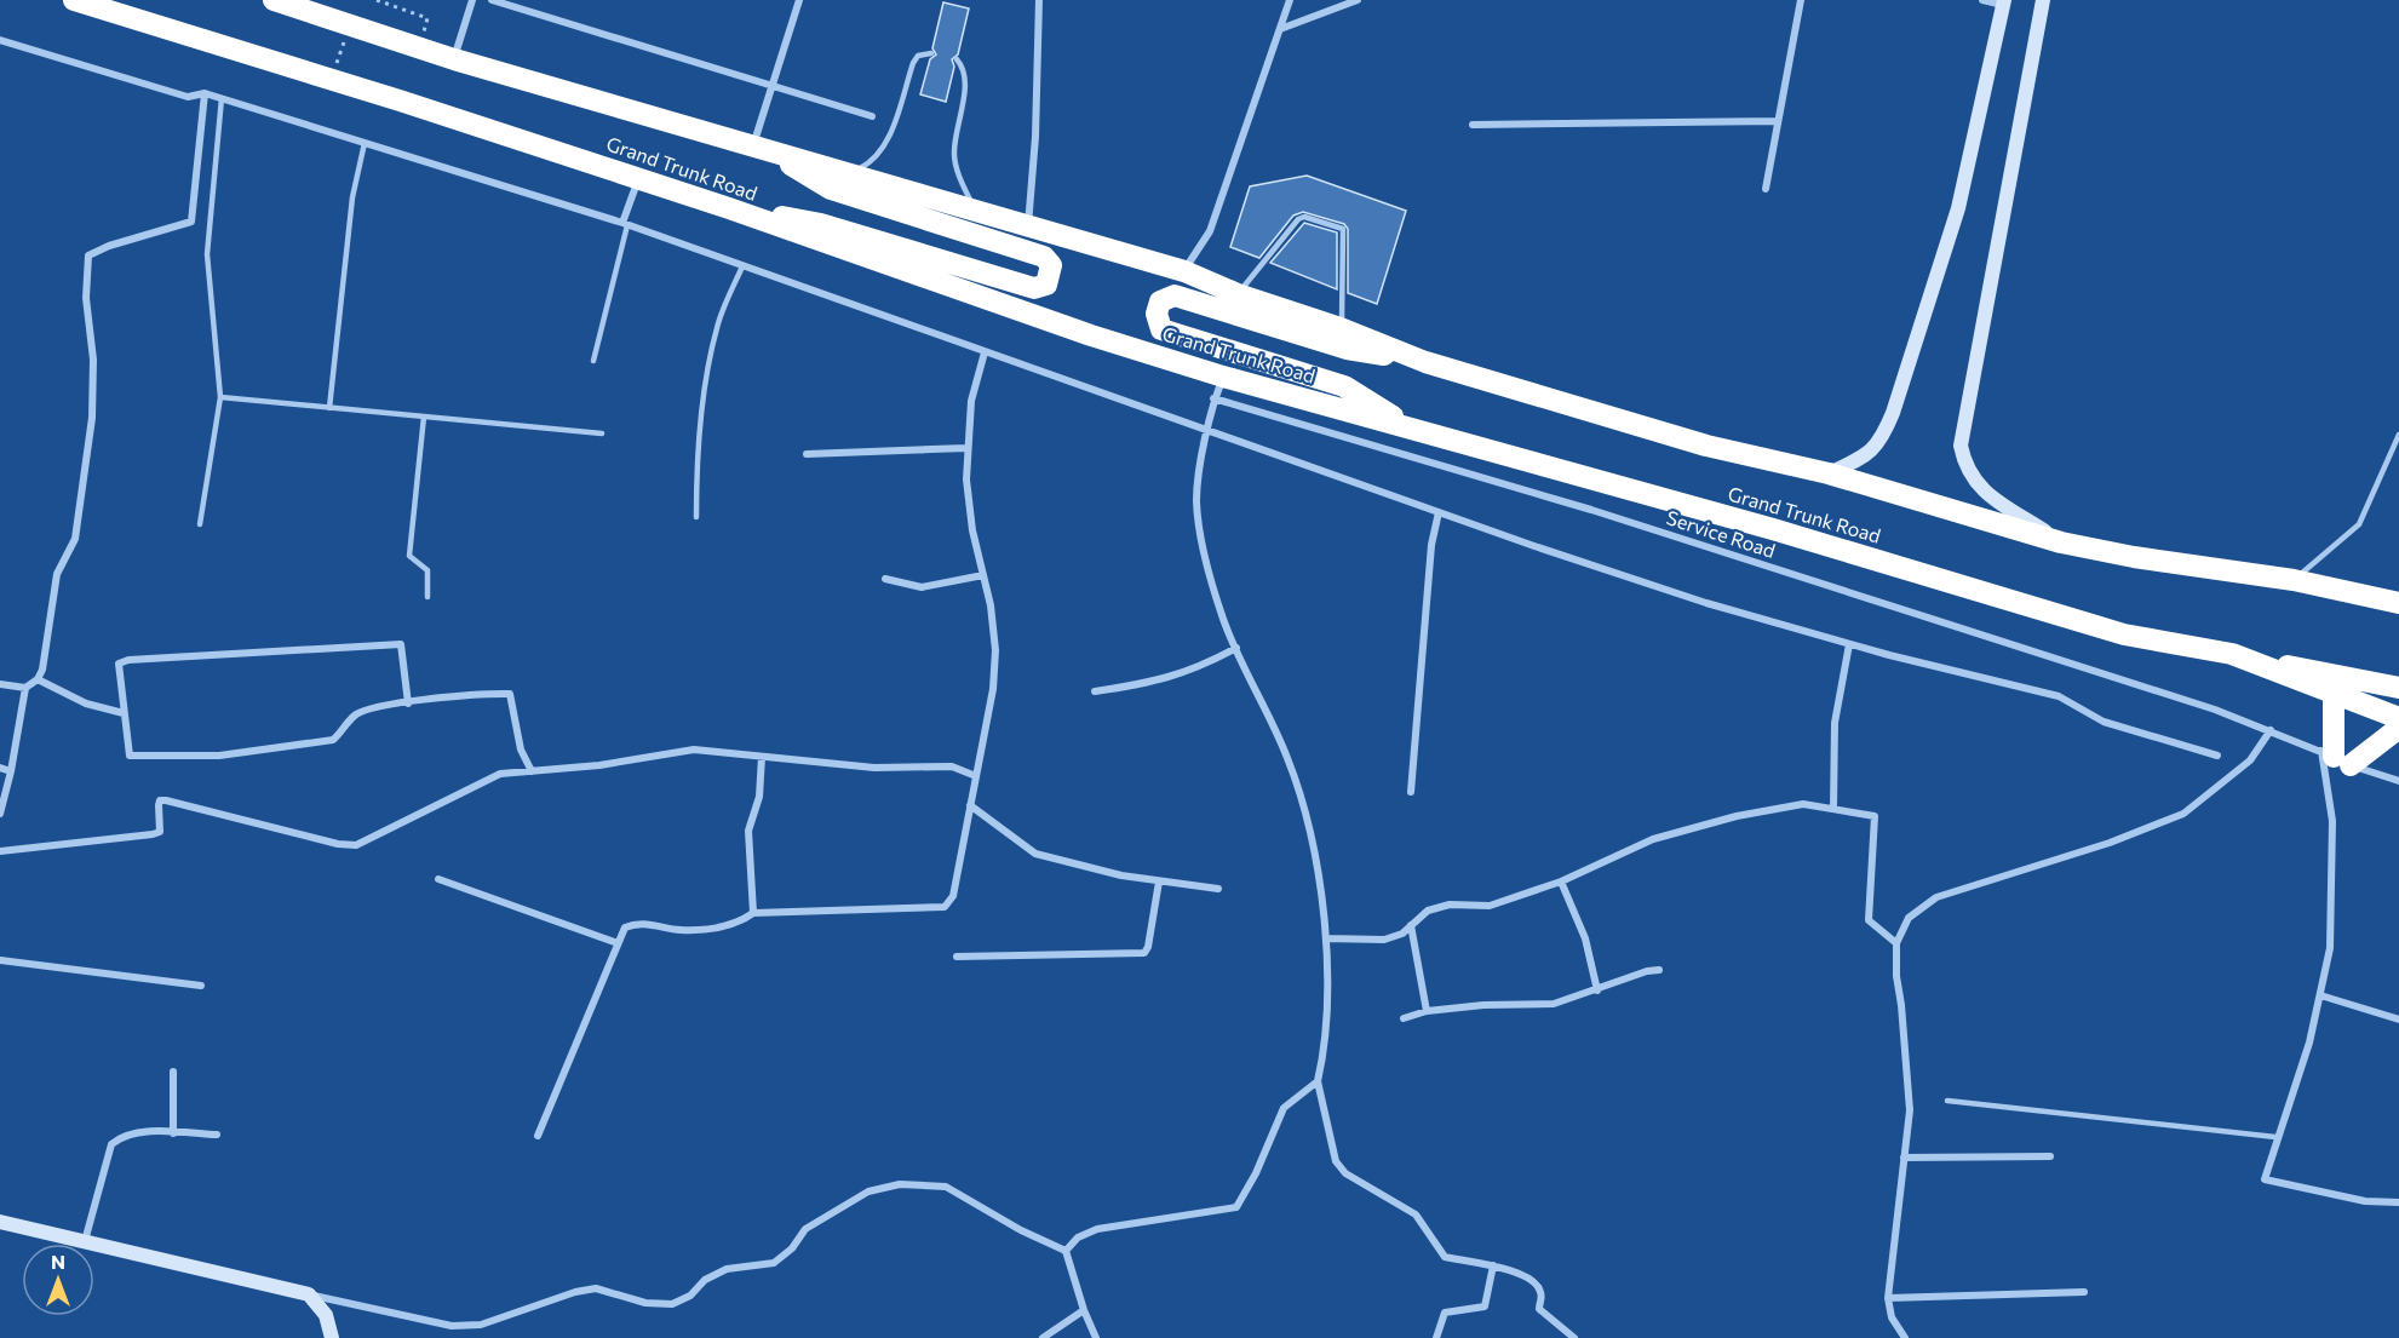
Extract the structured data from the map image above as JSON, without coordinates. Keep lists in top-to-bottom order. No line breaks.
{"streets":{"highway":["Grand Trunk Road"],"street":["Service Road"]},"north":"top"}
